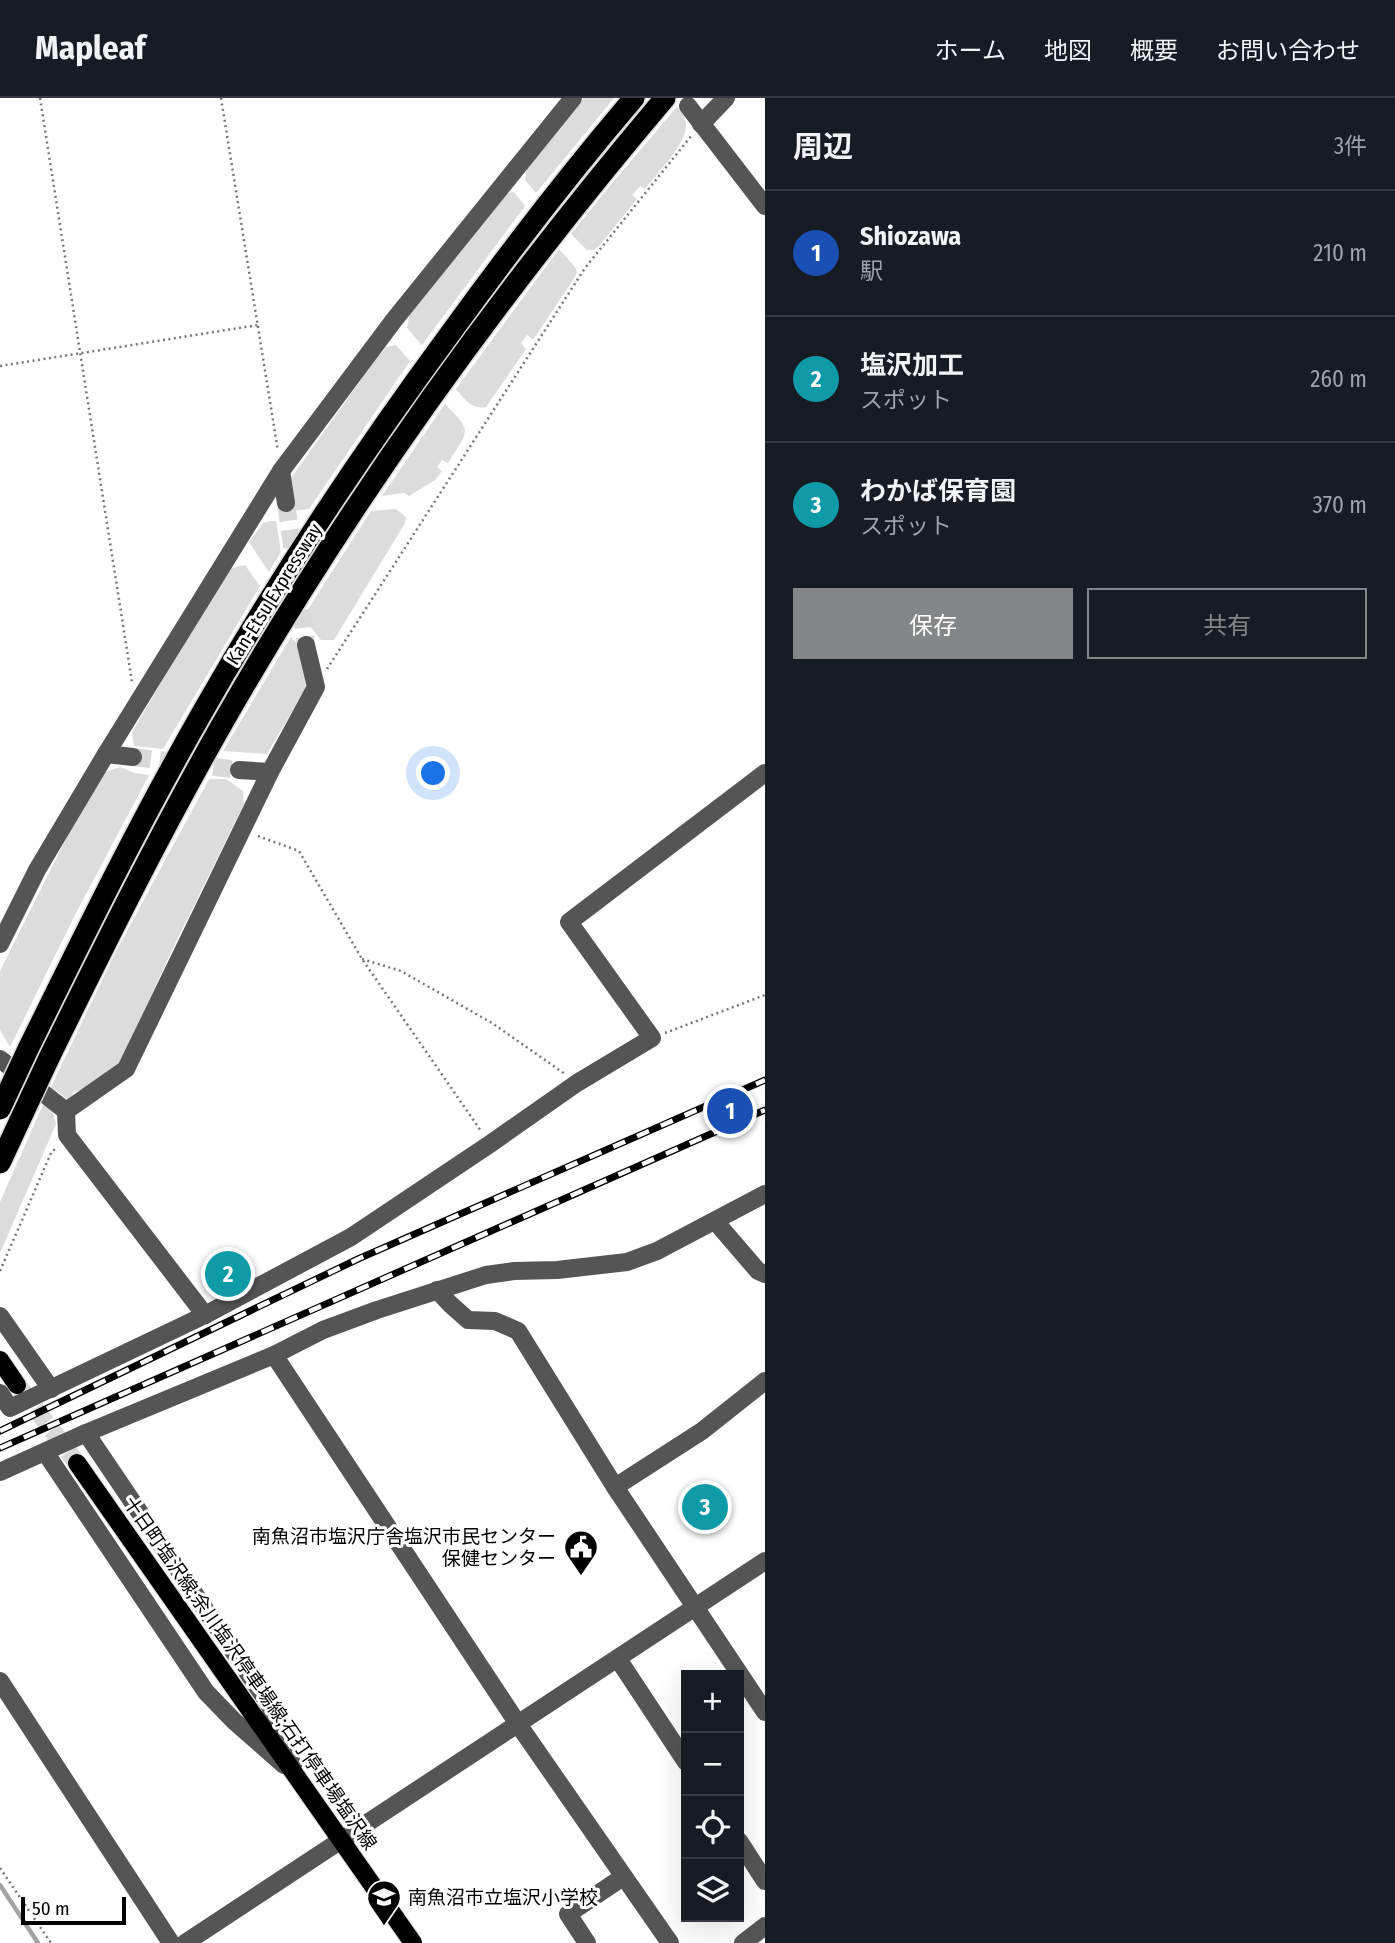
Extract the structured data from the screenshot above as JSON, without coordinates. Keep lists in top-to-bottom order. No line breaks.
{"streets":{"highway":["Kan-Etsu Expressway"],"main road":["十日町塩沢線;余川塩沢停車場線;石打停車場塩沢線"]},"places":{"public building":["南魚沼市塩沢庁舎塩沢市民センター 保健センター"],"school or university":["南魚沼市立塩沢小学校"]},"scale_bar":"50 m","page":{"header":"Mapleaf","nav":["ホーム","地図","概要","お問い合わせ"],"heading":["周辺","3件"],"list":[{"mark":"1","name":"Shiozawa","note":"駅","value":"210 m"},{"mark":"2","name":"塩沢加工","note":"スポット","value":"260 m"},{"mark":"3","name":"わかば保育園","note":"スポット","value":"370 m"}],"buttons":["保存","共有"],"pins":["1","2","3"],"map_buttons":["+","−"],"scale":"50 m"}}
